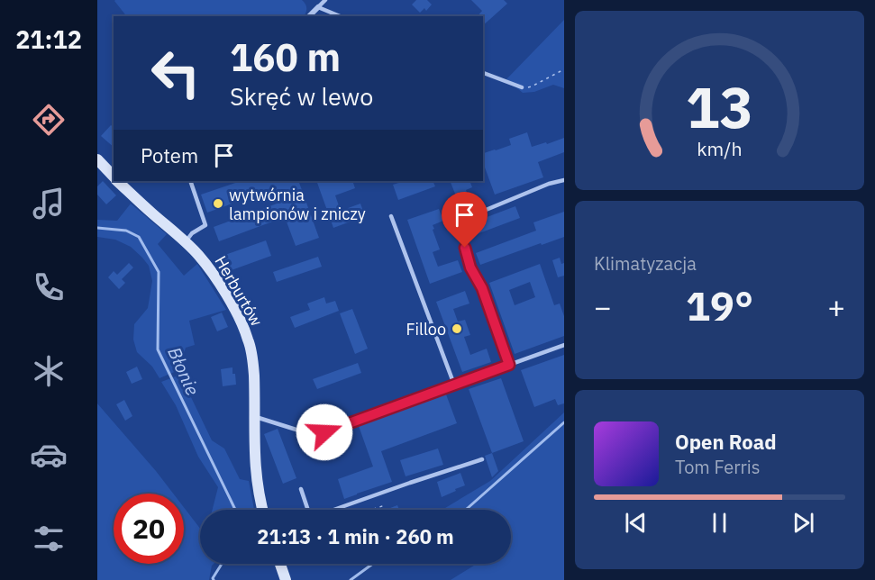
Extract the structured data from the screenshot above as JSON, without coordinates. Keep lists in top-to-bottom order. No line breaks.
{"streets":{"street":["Herburtów"]},"water":["Błonie"],"places":["wytwórnia lampionów i zniczy","Filloo"],"page":{"tabs":"21:12","turn":["160 m","Skręć w lewo"],"then":"Potem","tile":"Klimatyzacja","heat":["−","19°","+"],"song":["Open Road","Tom Ferris"],"limit":"20","trip":"21:13 · 1 min · 260 m","gauge":["13","km/h"]}}
